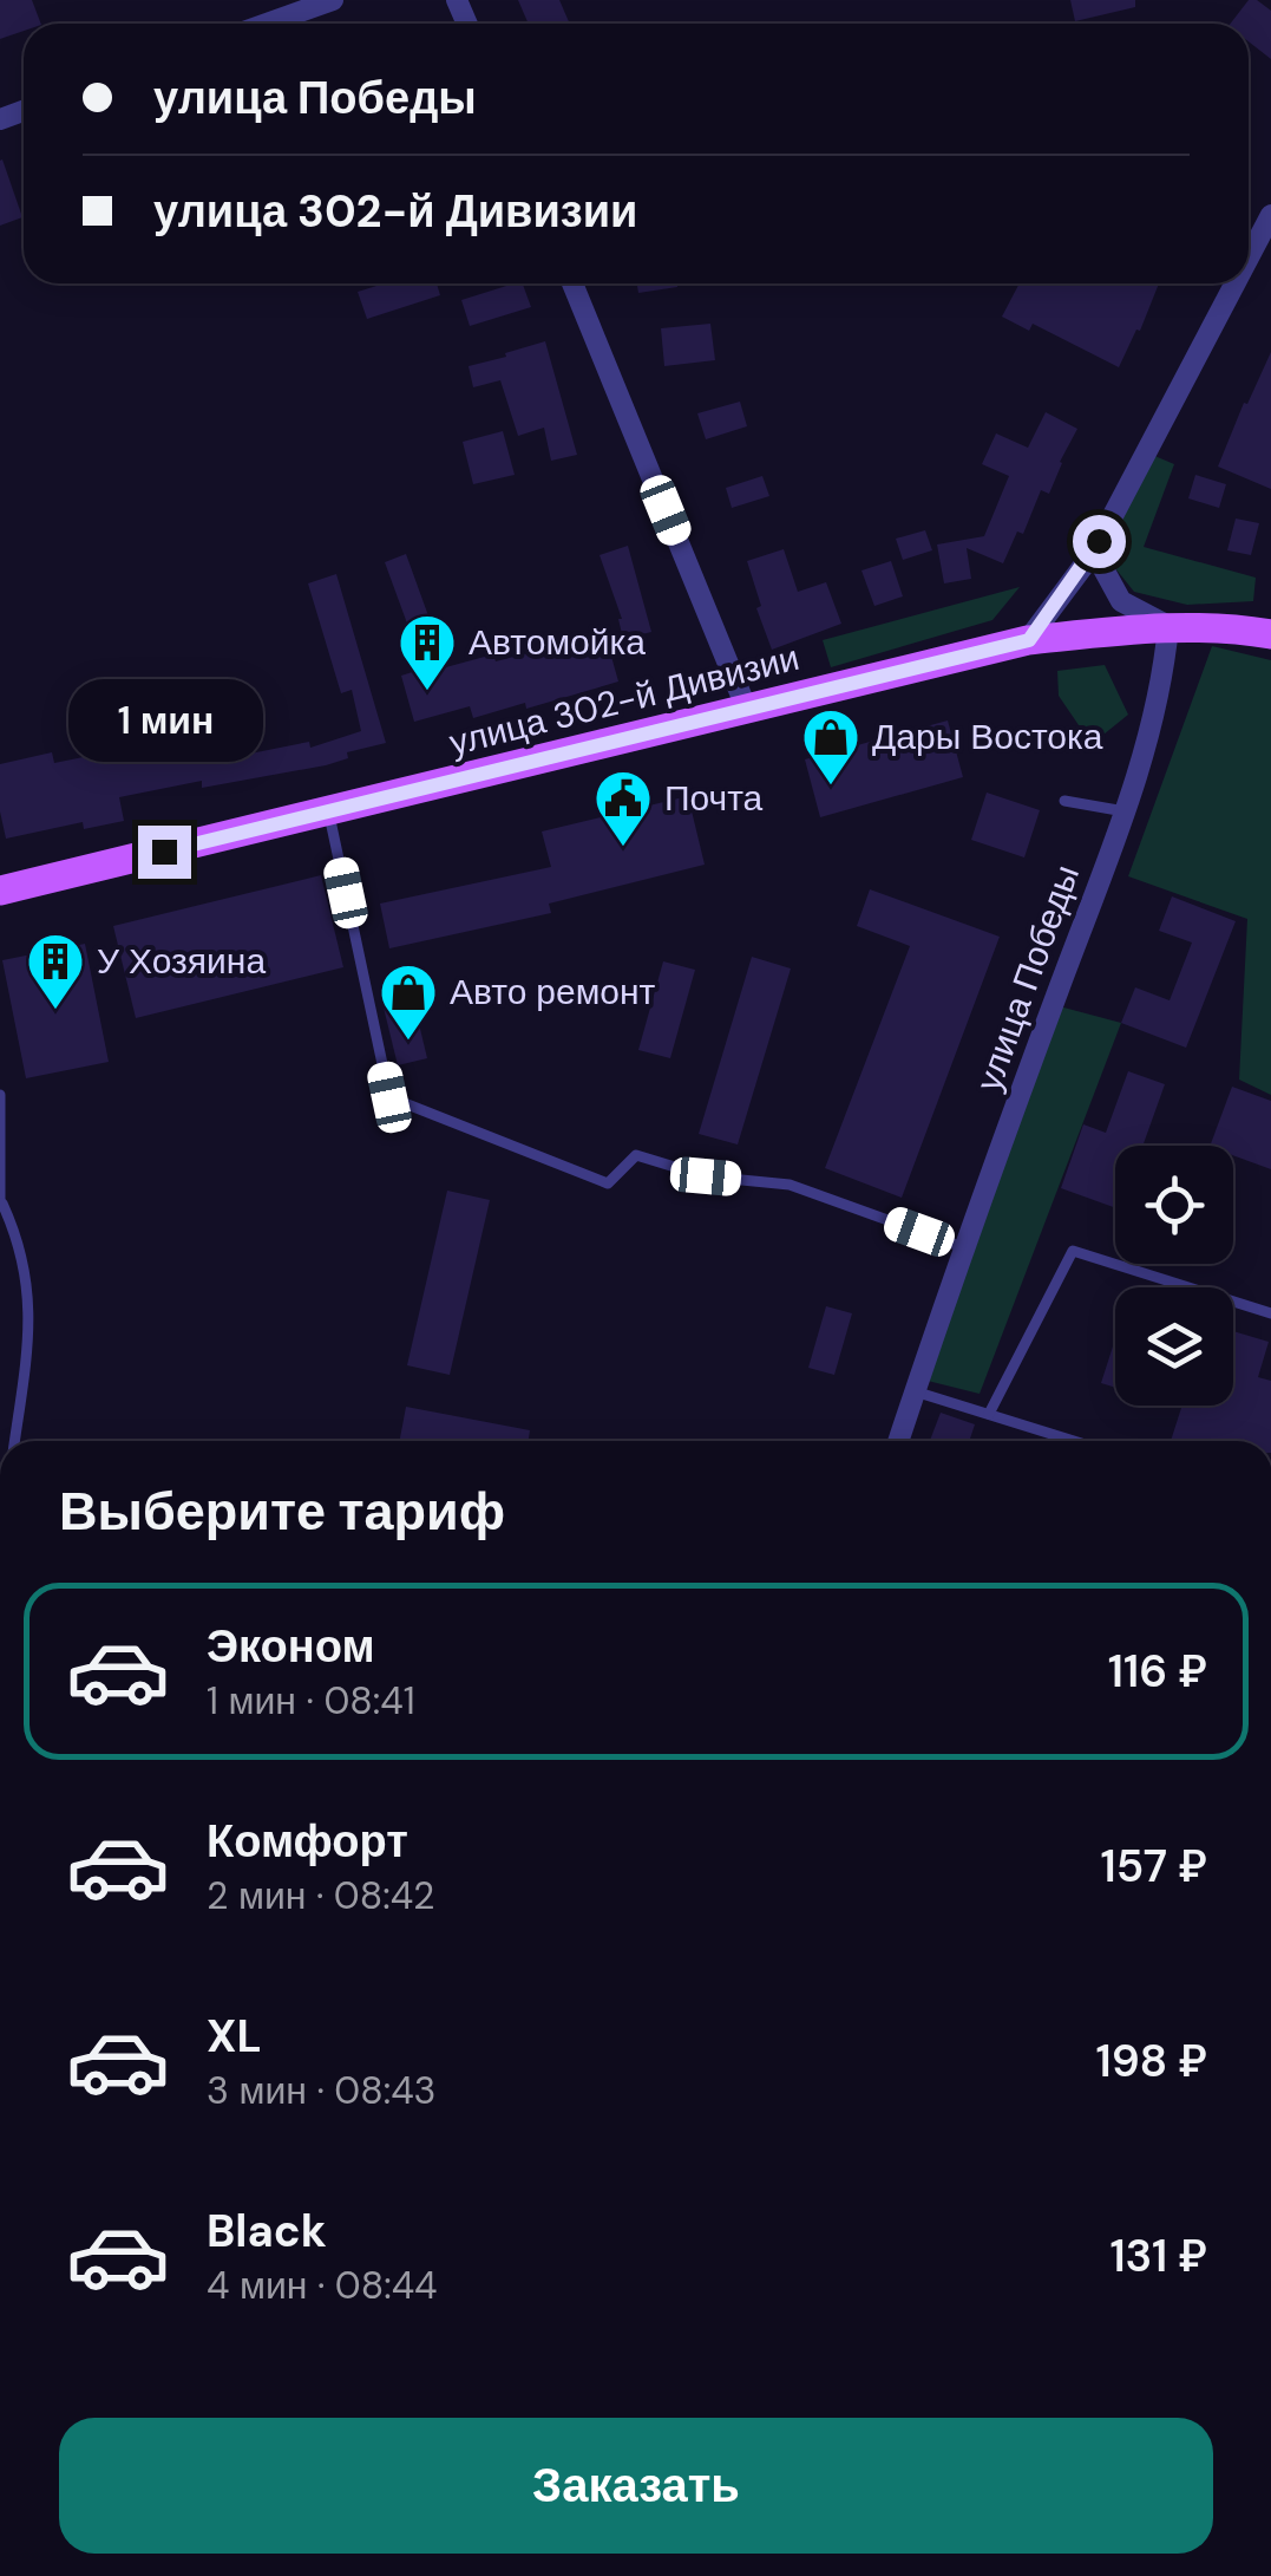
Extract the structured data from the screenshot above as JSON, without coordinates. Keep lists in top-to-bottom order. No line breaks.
{"streets":{"main road":["улица 302-й Дивизии"],"street":["улица Победы"]},"crossings":[["улица 302-й Дивизии","улица Победы"]],"places":{"building":["Автомойка","У Хозяина"],"shop":["Дары Востока","Авто ремонт"],"public building":["Почта"]},"page":{"banner":["улица Победы","улица 302-й Дивизии"],"bubble":"1 мин","heading":"Выберите тариф","list":[{"name":"Эконом","note":"1 мин · 08:41","value":"116 ₽"},{"name":"Комфорт","note":"2 мин · 08:42","value":"157 ₽"},{"name":"XL","note":"3 мин · 08:43","value":"198 ₽"},{"name":"Black","note":"4 мин · 08:44","value":"131 ₽"}],"buttons":"Заказать"}}
